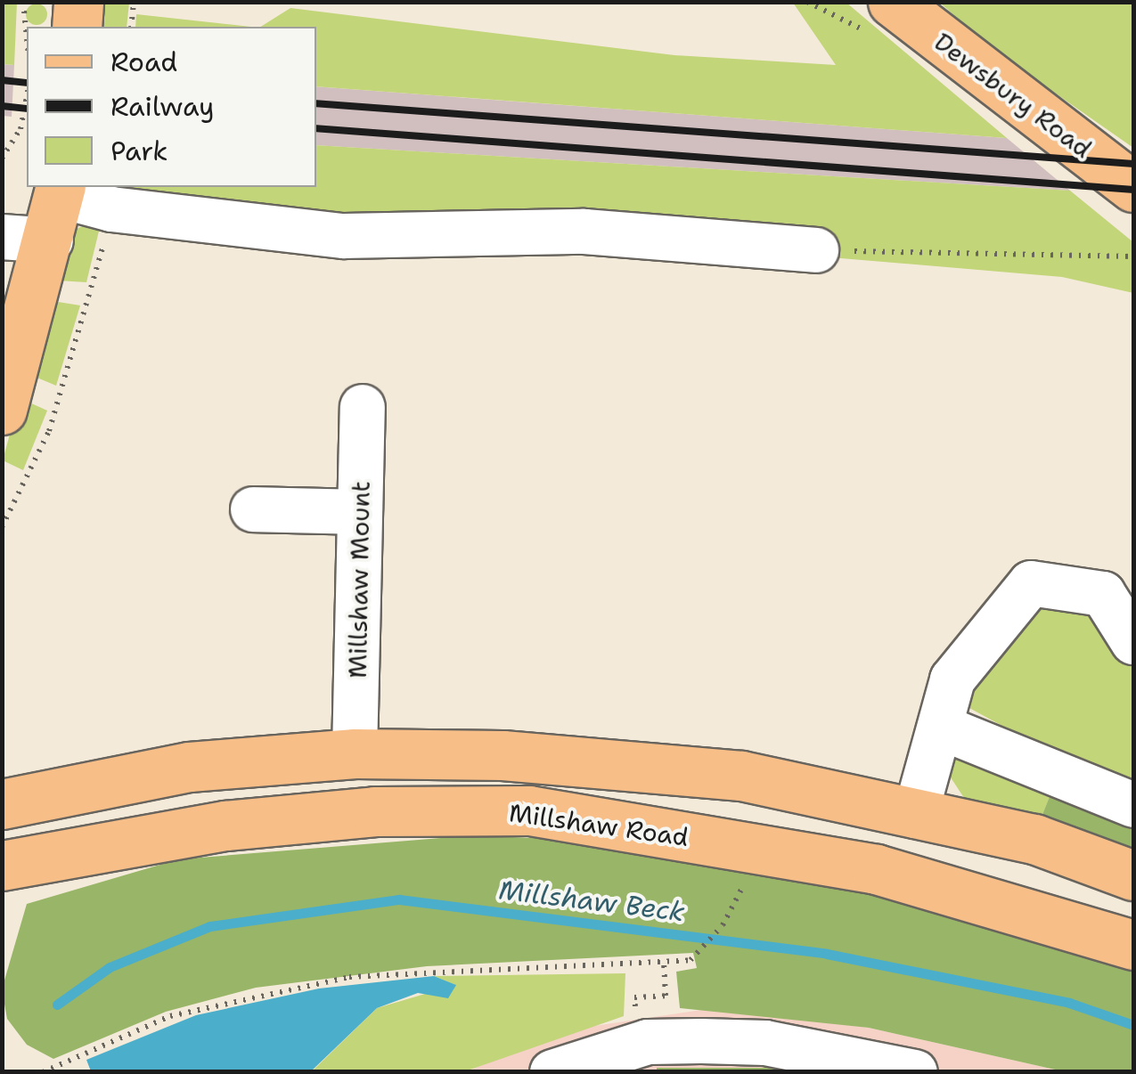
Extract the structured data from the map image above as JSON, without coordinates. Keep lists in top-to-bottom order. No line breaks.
{"streets":{"main road":["Dewsbury Road","Millshaw Road"],"street":["Millshaw Mount"]},"water":["Millshaw Beck"],"legend":["Road","Railway","Park"]}
